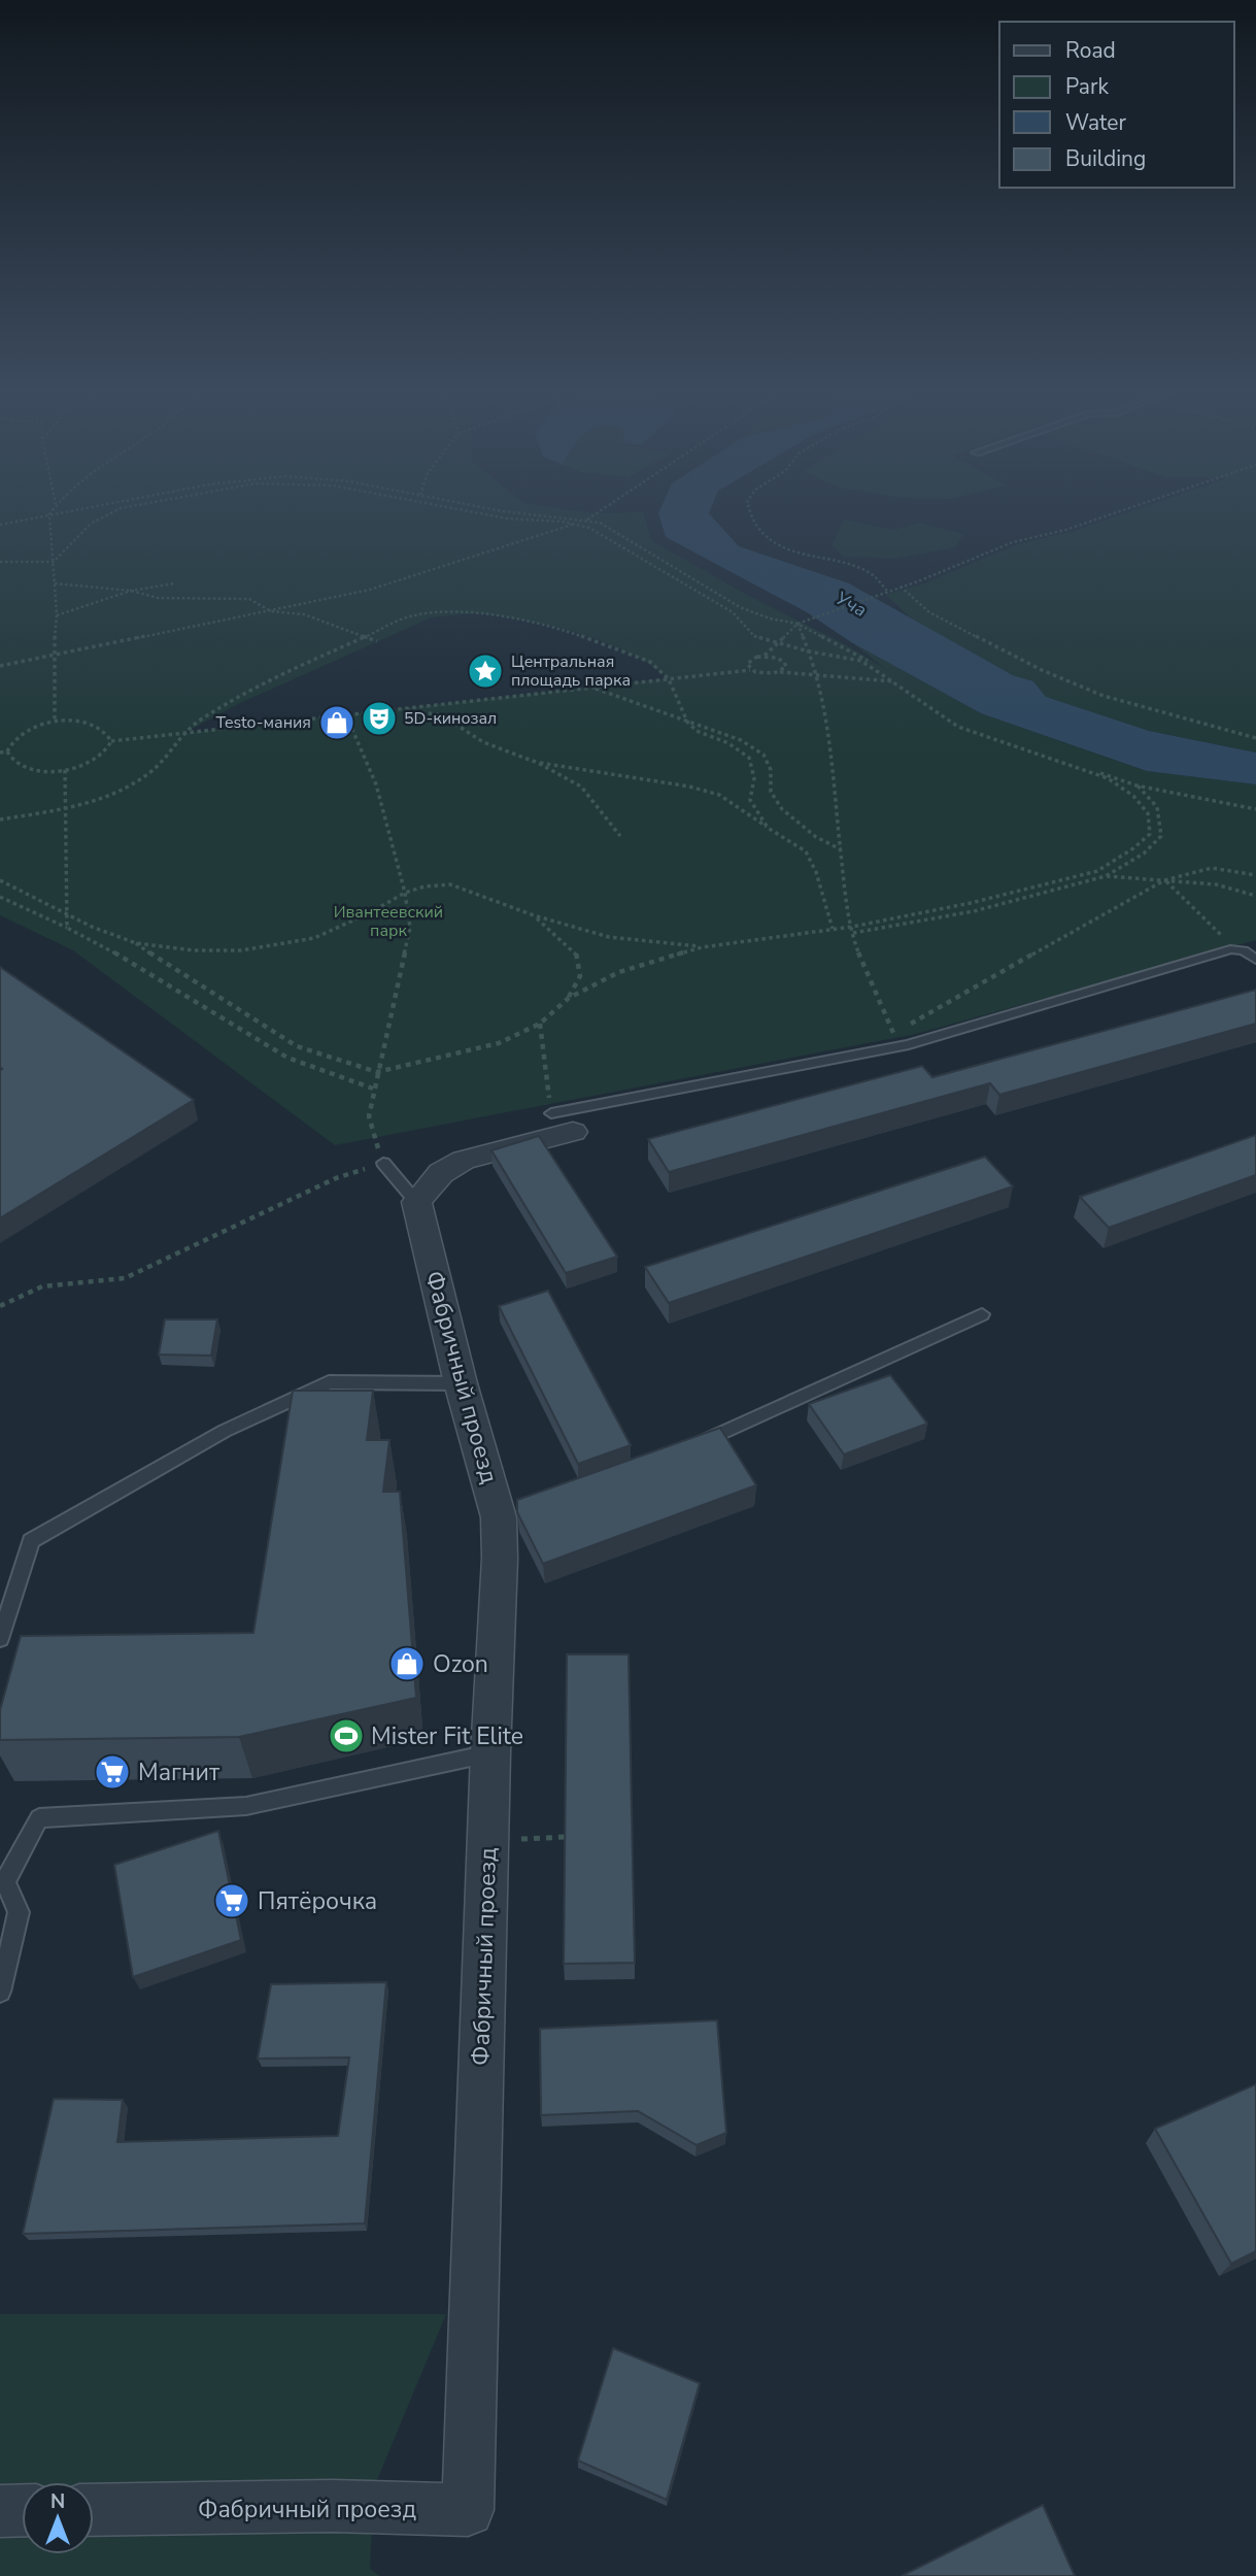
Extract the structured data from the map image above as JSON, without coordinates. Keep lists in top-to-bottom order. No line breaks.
{"streets":{"street":["Фабричный проезд"]},"water":["Уча"],"parks":["Ивантеевский парк"],"places":{"place":["Центральная площадь парка"],"theatre":["5D-кинозал"],"shop":["Testo-мания","Ozon"],"sports":["Mister Fit Elite"],"supermarket":["Магнит","Пятёрочка"]},"legend":["Road","Park","Water","Building"],"north":"top"}
